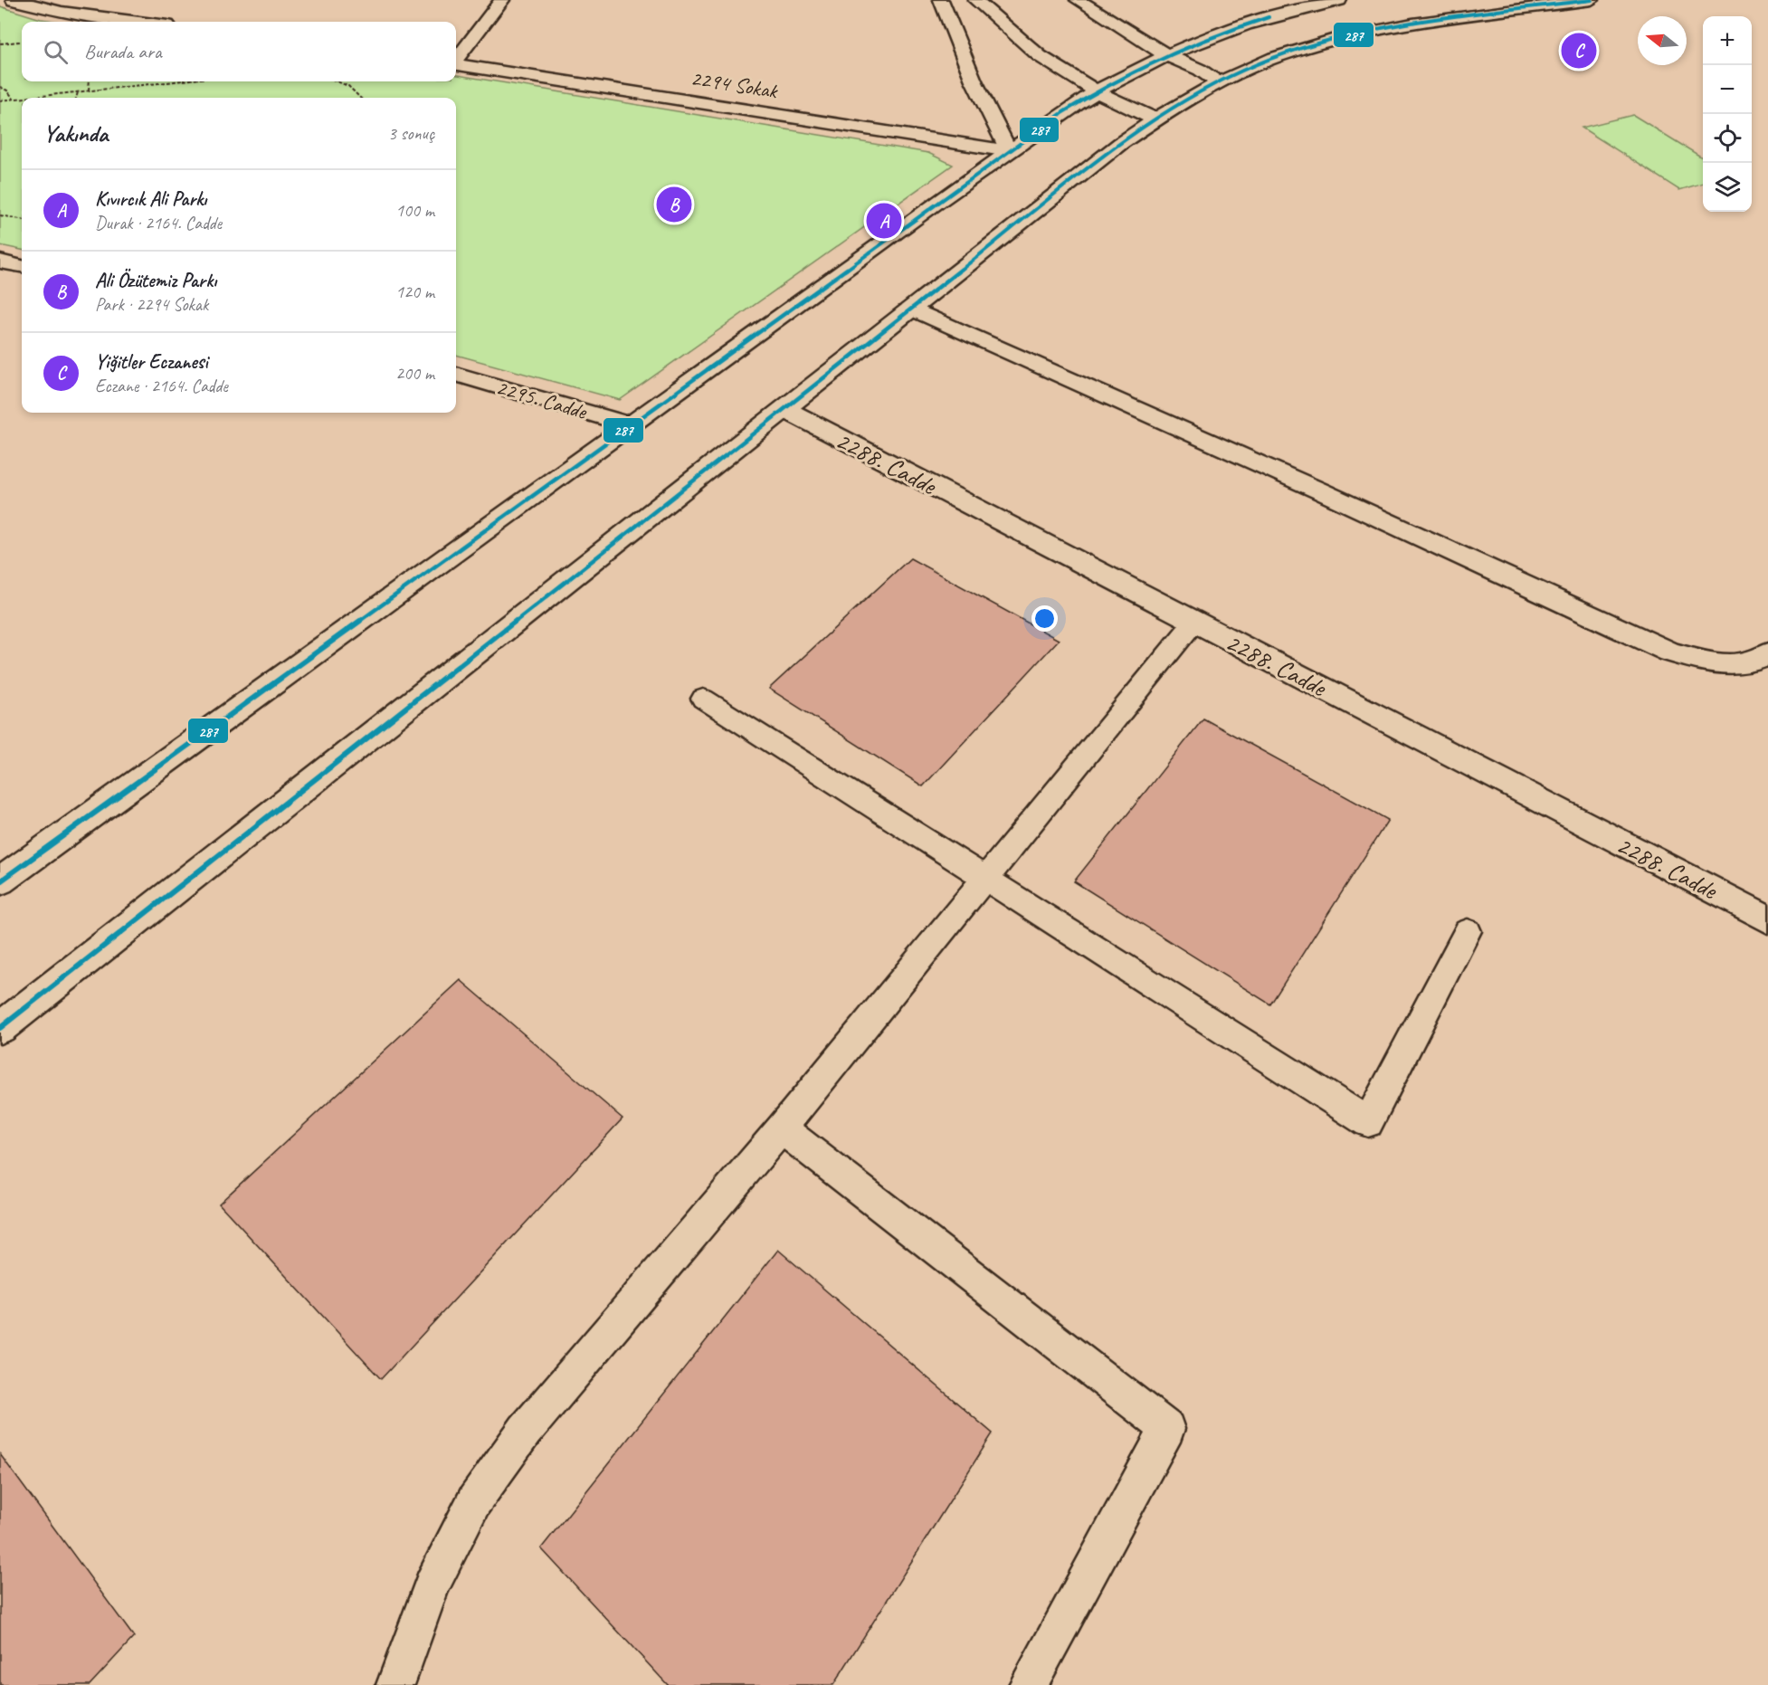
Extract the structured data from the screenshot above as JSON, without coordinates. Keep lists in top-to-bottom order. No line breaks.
{"streets":{"street":["2294 Sokak","2295. Cadde","2288. Cadde"]},"lines":["transit line 287"],"north":"left","page":{"map_buttons":["+","−"],"search":"Burada ara","pins":["C","B","A"],"heading":["Yakında","3 sonuç"],"list":[{"mark":"A","name":"Kıvırcık Ali Parkı","note":"Durak · 2164. Cadde","value":"100 m"},{"mark":"B","name":"Ali Özütemiz Parkı","note":"Park · 2294 Sokak","value":"120 m"},{"mark":"C","name":"Yiğitler Eczanesi","note":"Eczane · 2164. Cadde","value":"200 m"}]}}
